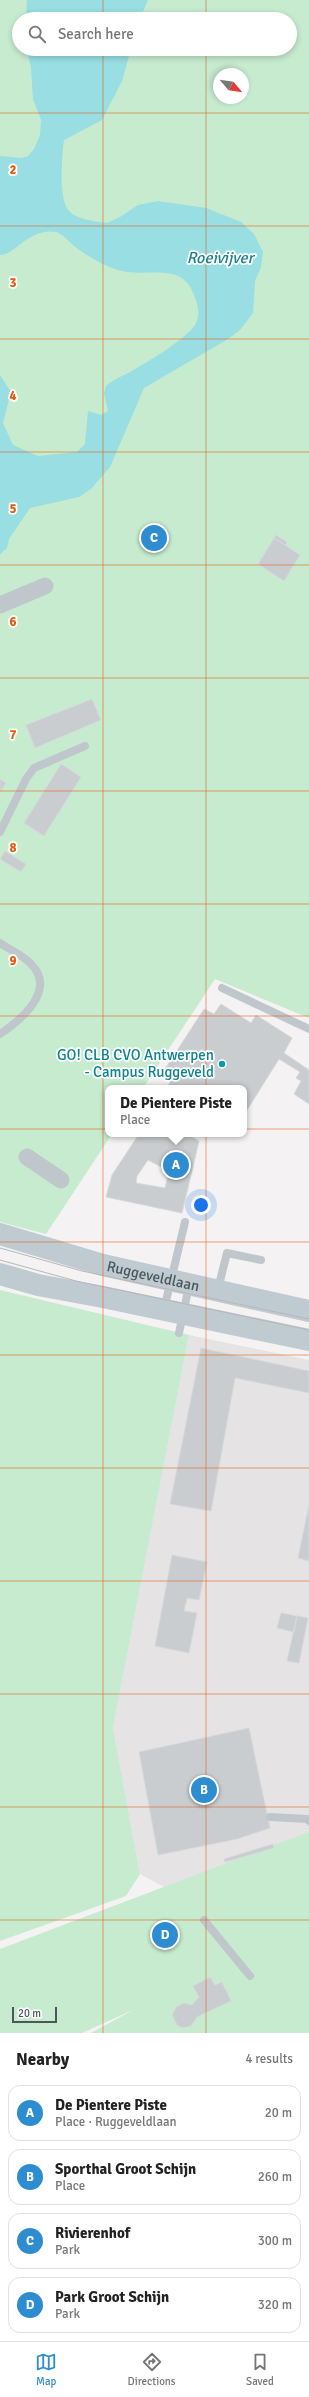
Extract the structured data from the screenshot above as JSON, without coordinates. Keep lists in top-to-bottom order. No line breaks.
{"streets":{"street":["Ruggeveldlaan"]},"water":["Roeivijver"],"places":["GO! CLB CVO Antwerpen - Campus Ruggeveld"],"scale_bar":"20 m","north":"bottom right","page":{"search":"Search here","pins":["C","A","B","D"],"popup":["De Pientere Piste","Place"],"scale":"20 m","heading":["Nearby","4 results"],"list":[{"mark":"A","name":"De Pientere Piste","note":"Place · Ruggeveldlaan","value":"20 m"},{"mark":"B","name":"Sporthal Groot Schijn","note":"Place","value":"260 m"},{"mark":"C","name":"Rivierenhof","note":"Park","value":"300 m"},{"mark":"D","name":"Park Groot Schijn","note":"Park","value":"320 m"}],"nav":["Map","Directions","Saved"]},"grid":{"rows":["2","3","4","5","6","7","8","9"]}}
